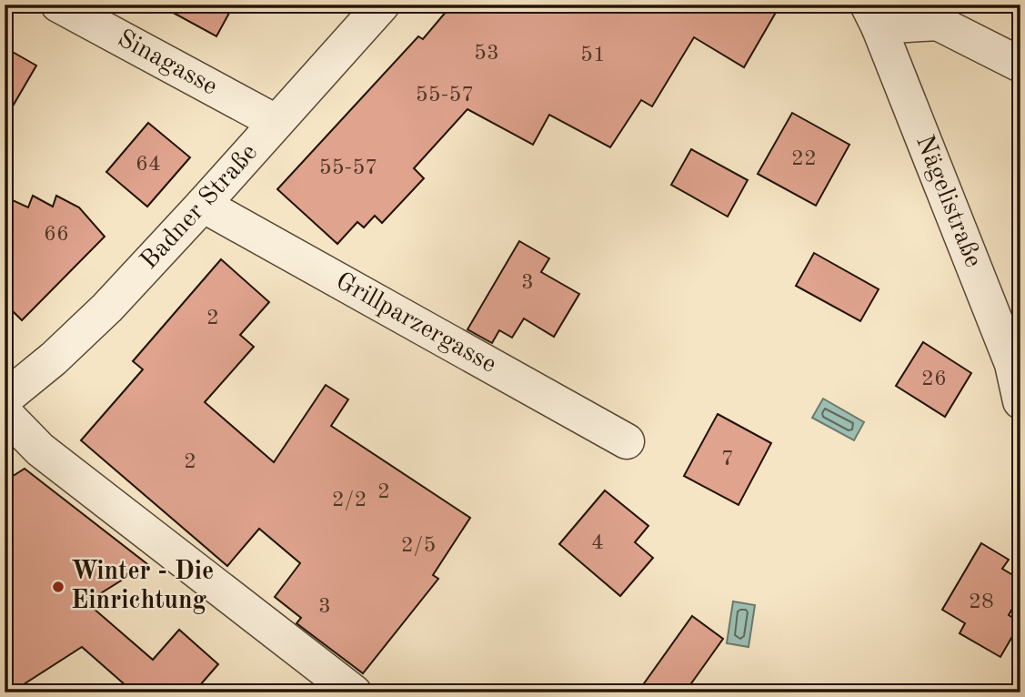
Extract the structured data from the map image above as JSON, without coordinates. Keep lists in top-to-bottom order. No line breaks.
{"streets":{"street":["Sinagasse","Nägelistraße","Badner Straße","Grillparzergasse"]},"crossings":[["Sinagasse","Badner Straße"],["Badner Straße","Grillparzergasse"]],"places":["Winter - Die Einrichtung"],"house_numbers":["53","51","55-57","22","64","55-57","66","3","2","26","7","2","2","2/2","4","2/5","28","3"]}
